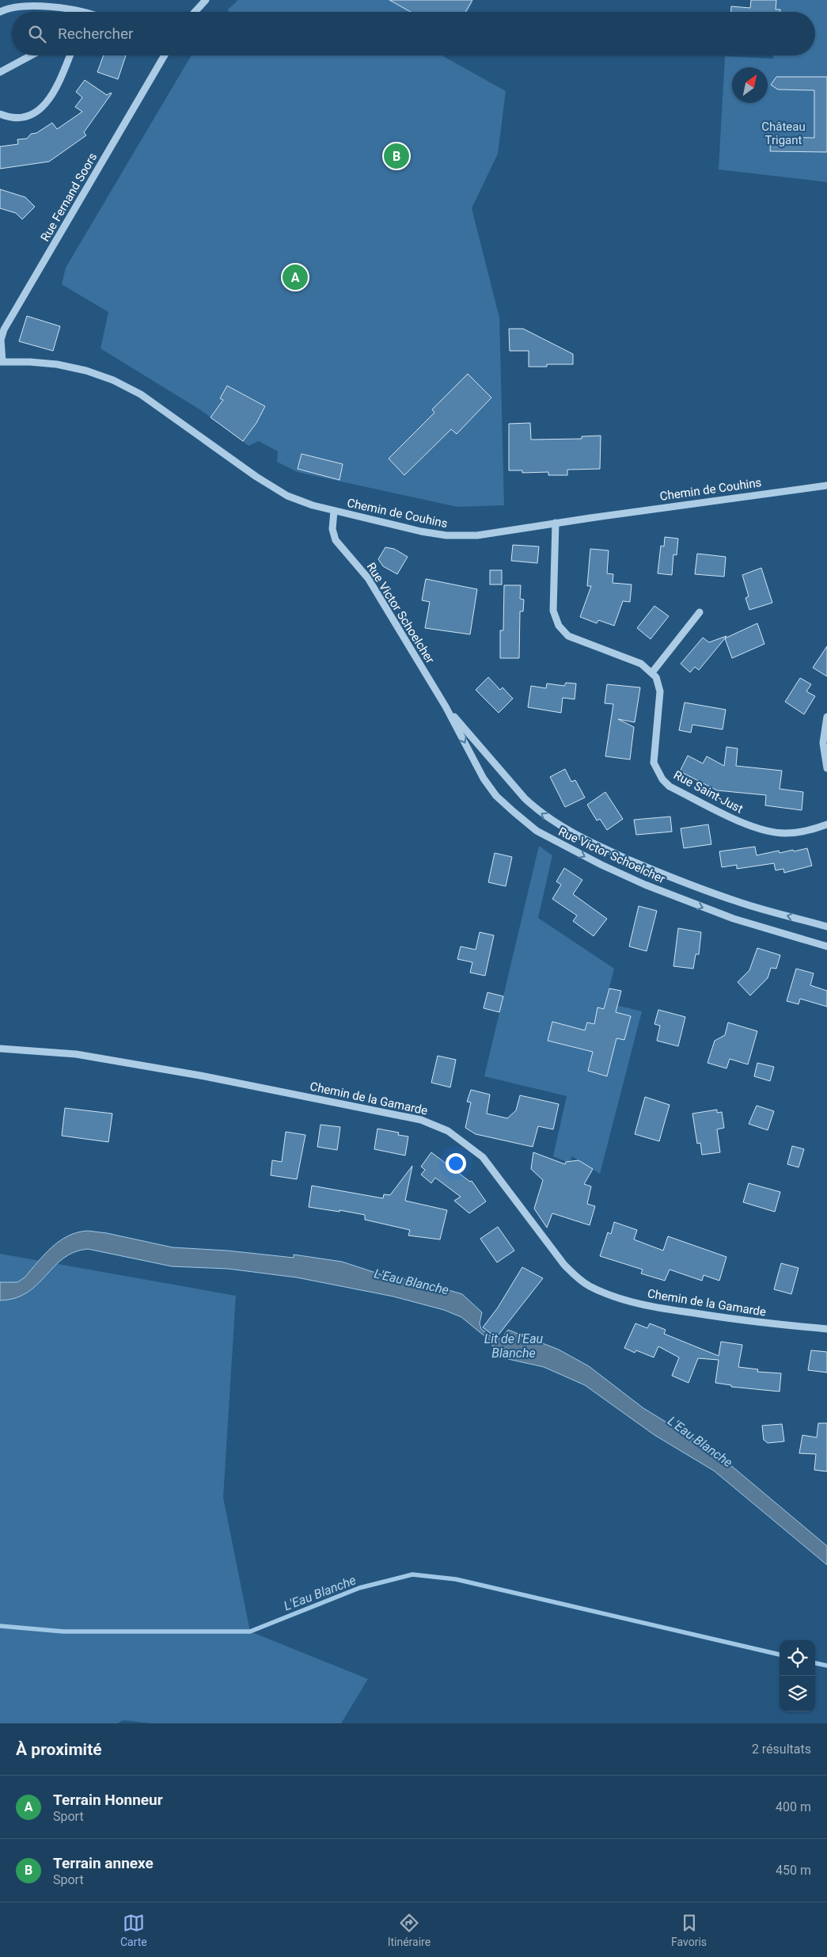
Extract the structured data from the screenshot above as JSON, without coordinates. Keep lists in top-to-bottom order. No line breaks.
{"streets":{"street":["Rue Fernand Soors","Chemin de Couhins","Rue Victor Schoelcher","Rue Saint-Just","Chemin de la Gamarde"]},"crossings":[["Rue Fernand Soors","Chemin de Couhins"],["Chemin de Couhins","Rue Victor Schoelcher"]],"water":["L'Eau Blanche","Lit de l'Eau Blanche"],"parks":["Château Trigant"],"north":"top right","page":{"search":"Rechercher","pins":["B","A"],"heading":["À proximité","2 résultats"],"list":[{"mark":"A","name":"Terrain Honneur","note":"Sport","value":"400 m"},{"mark":"B","name":"Terrain annexe","note":"Sport","value":"450 m"}],"nav":["Carte","Itinéraire","Favoris"]}}
